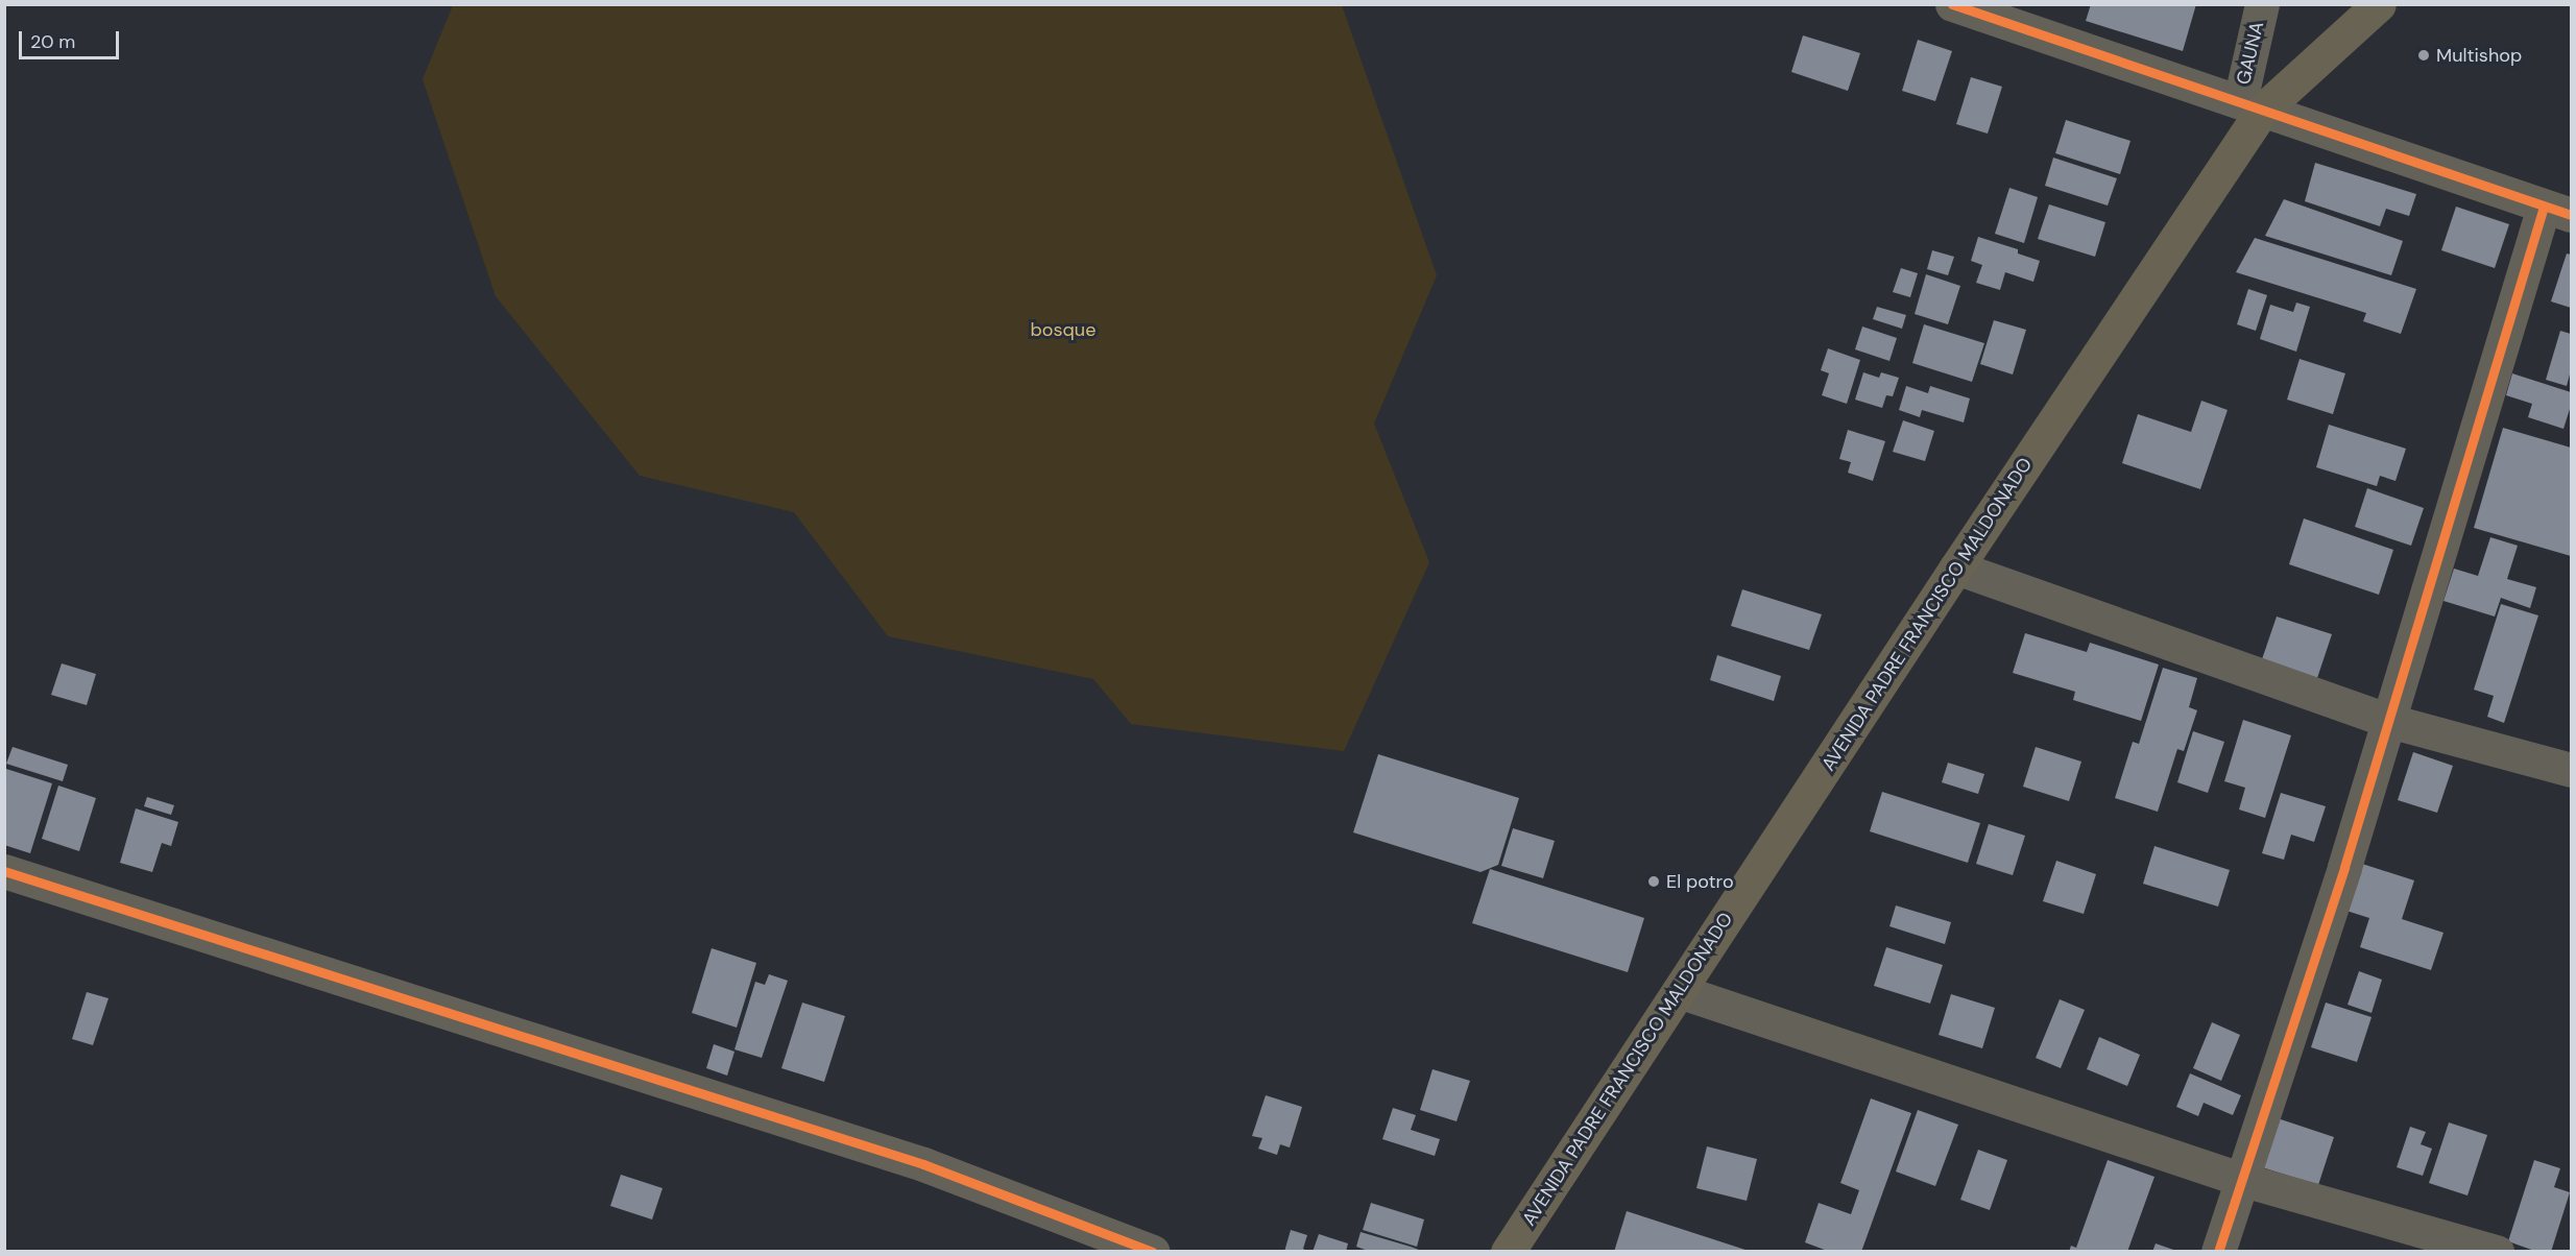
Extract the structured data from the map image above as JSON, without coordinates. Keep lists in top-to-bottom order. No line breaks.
{"streets":{"main road":["AVENIDA PADRE FRANCISCO MALDONADO"],"street":["GAUNA"]},"crossings":[["GAUNA","AVENIDA PADRE FRANCISCO MALDONADO"]],"parks":["bosque"],"places":["Multishop","El potro"],"scale_bar":"20 m"}
